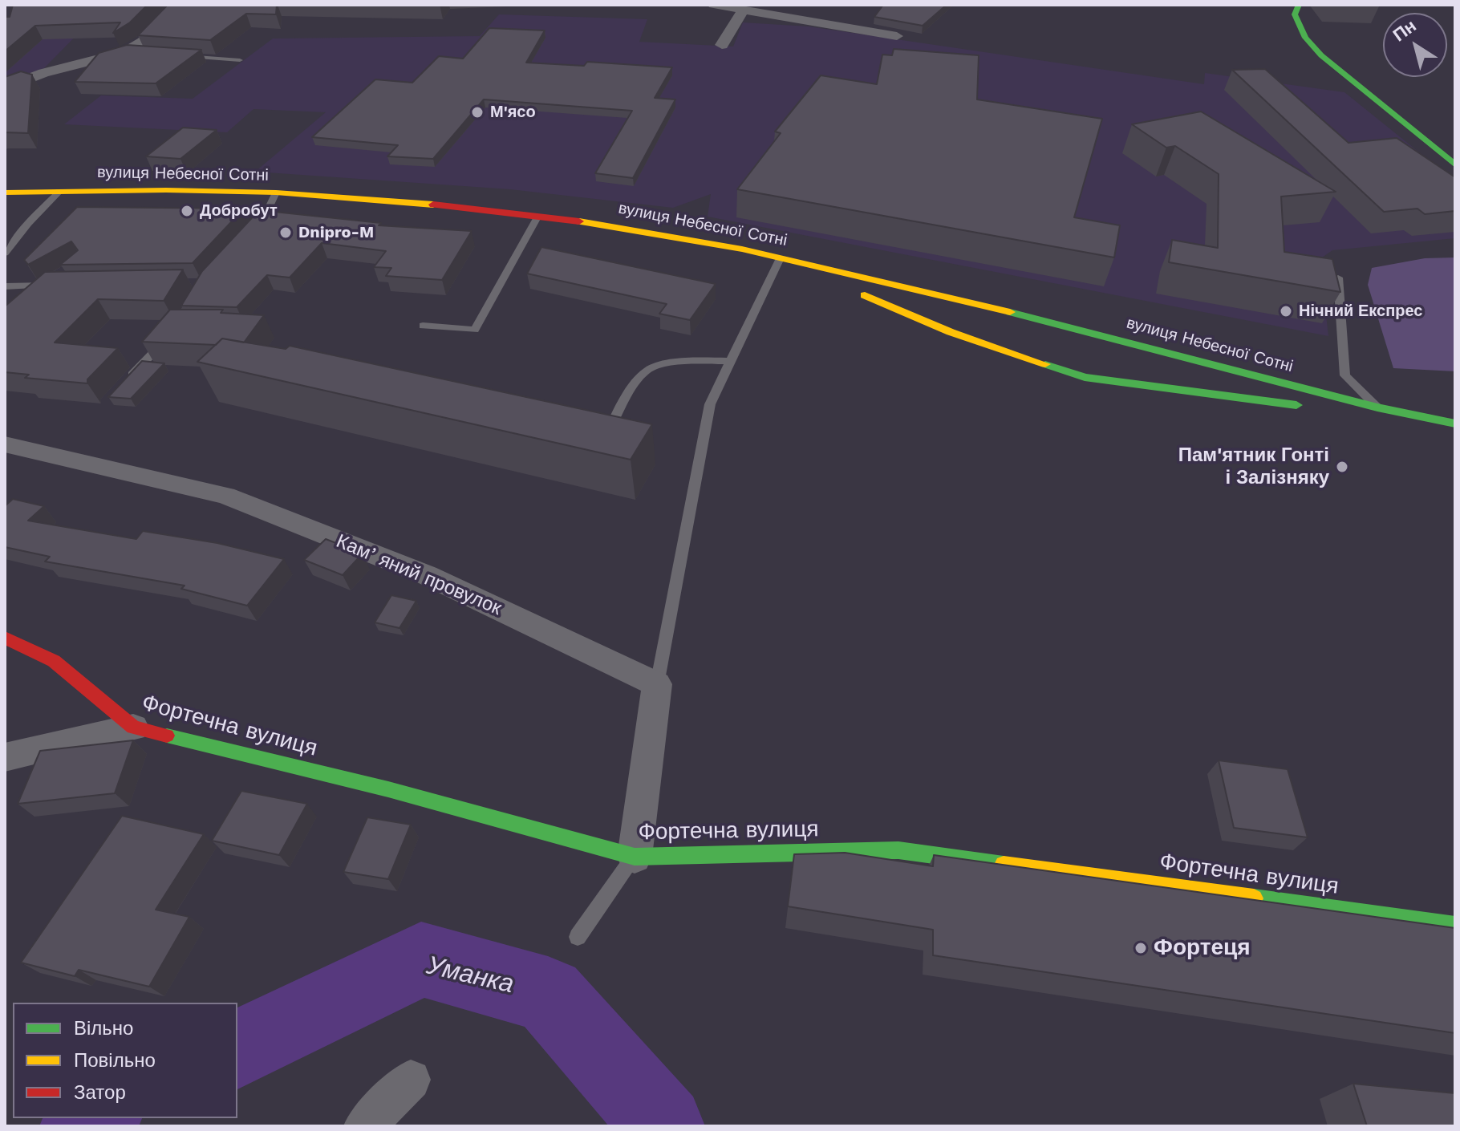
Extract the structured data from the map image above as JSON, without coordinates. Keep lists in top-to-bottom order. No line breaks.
{"streets":{"main road":["вулиця Небесної Сотні","Фортечна вулиця"],"street":["Камʼяний провулок"]},"water":["Уманка"],"places":["М'ясо","Добробут","Dnipro-M","Нічний Експрес","Пам'ятник Гонті і Залізняку","Фортеця"],"legend":["Вільно","Повільно","Затор"],"north":"top left"}
